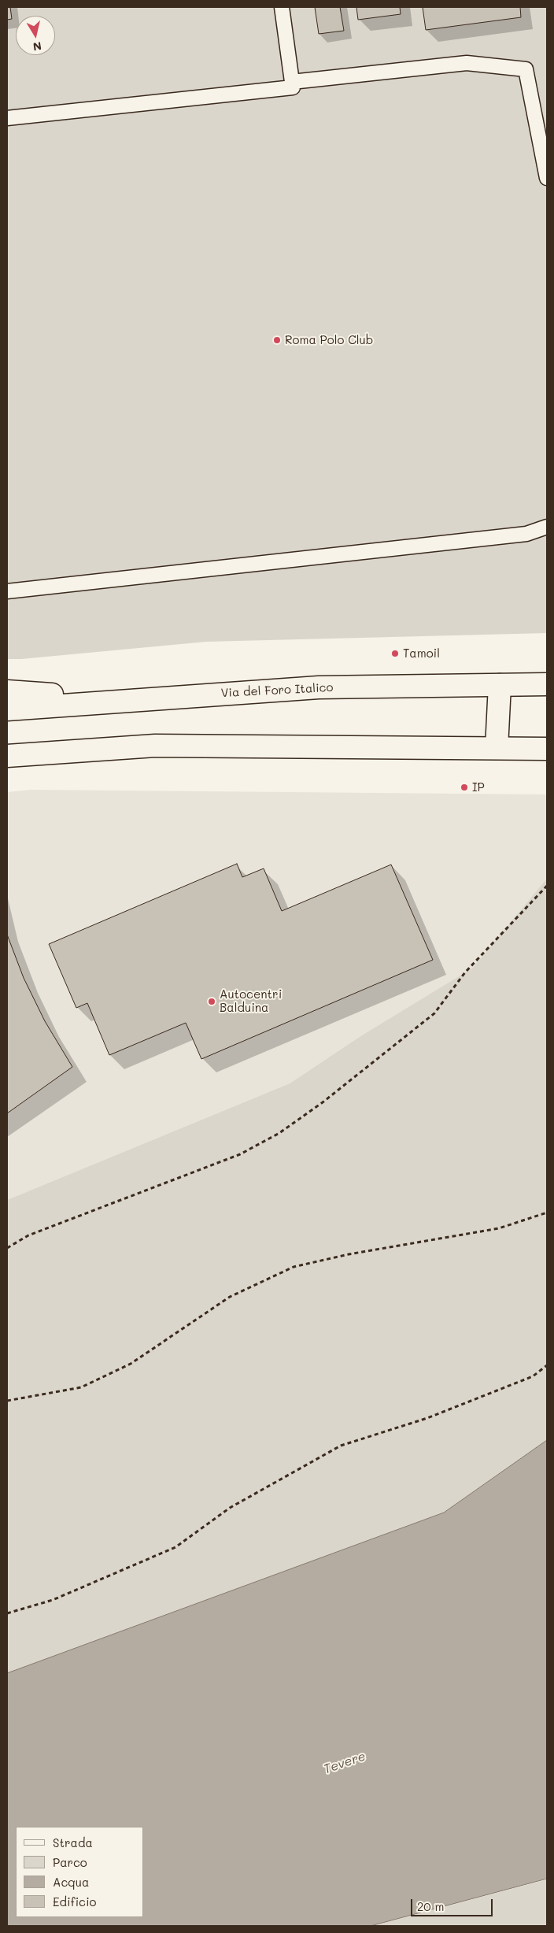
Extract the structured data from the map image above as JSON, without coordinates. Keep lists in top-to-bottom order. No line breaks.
{"streets":{"main road":["Via del Foro Italico"]},"water":["Tevere"],"places":["Roma Polo Club","Tamoil","IP","Autocentri Balduina"],"legend":["Strada","Parco","Acqua","Edificio"],"scale_bar":"20 m","north":"bottom"}
